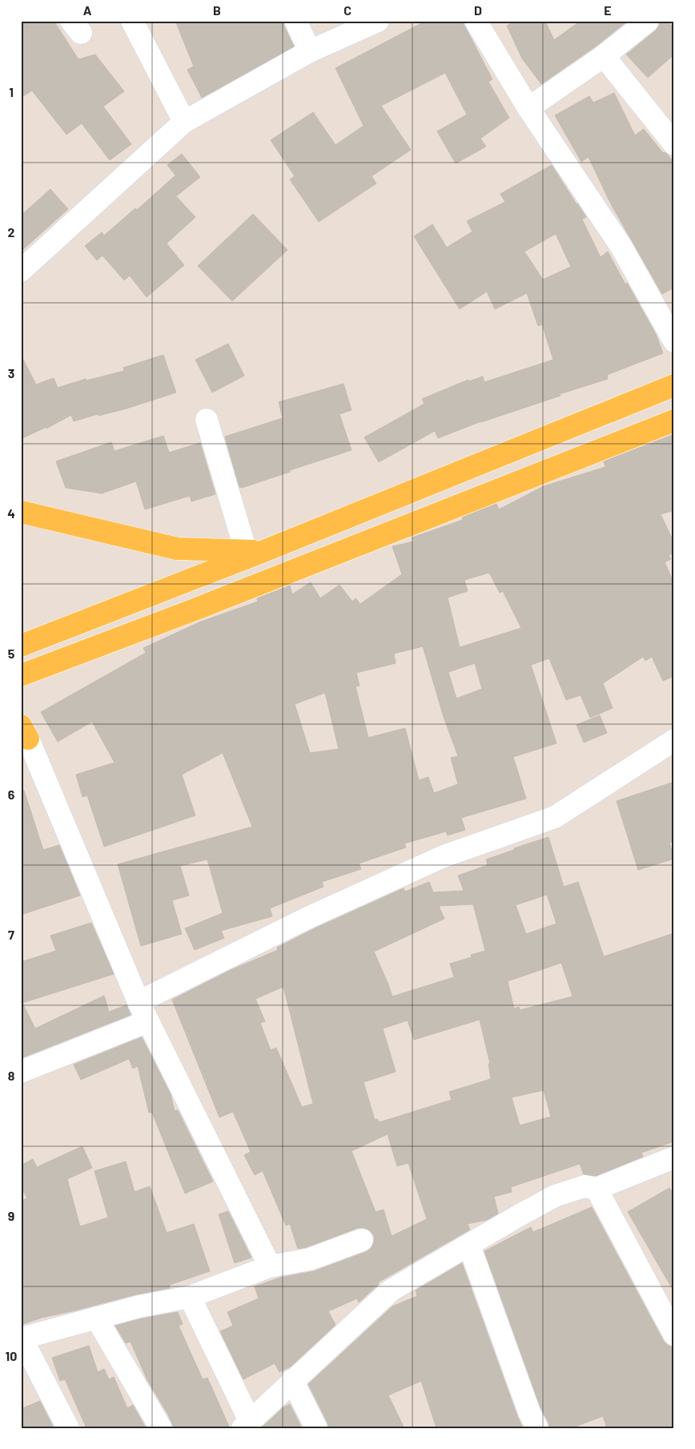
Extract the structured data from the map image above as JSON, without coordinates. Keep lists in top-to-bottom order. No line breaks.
{"grid":{"columns":["A","B","C","D","E"],"rows":["1","2","3","4","5","6","7","8","9","10"]}}
